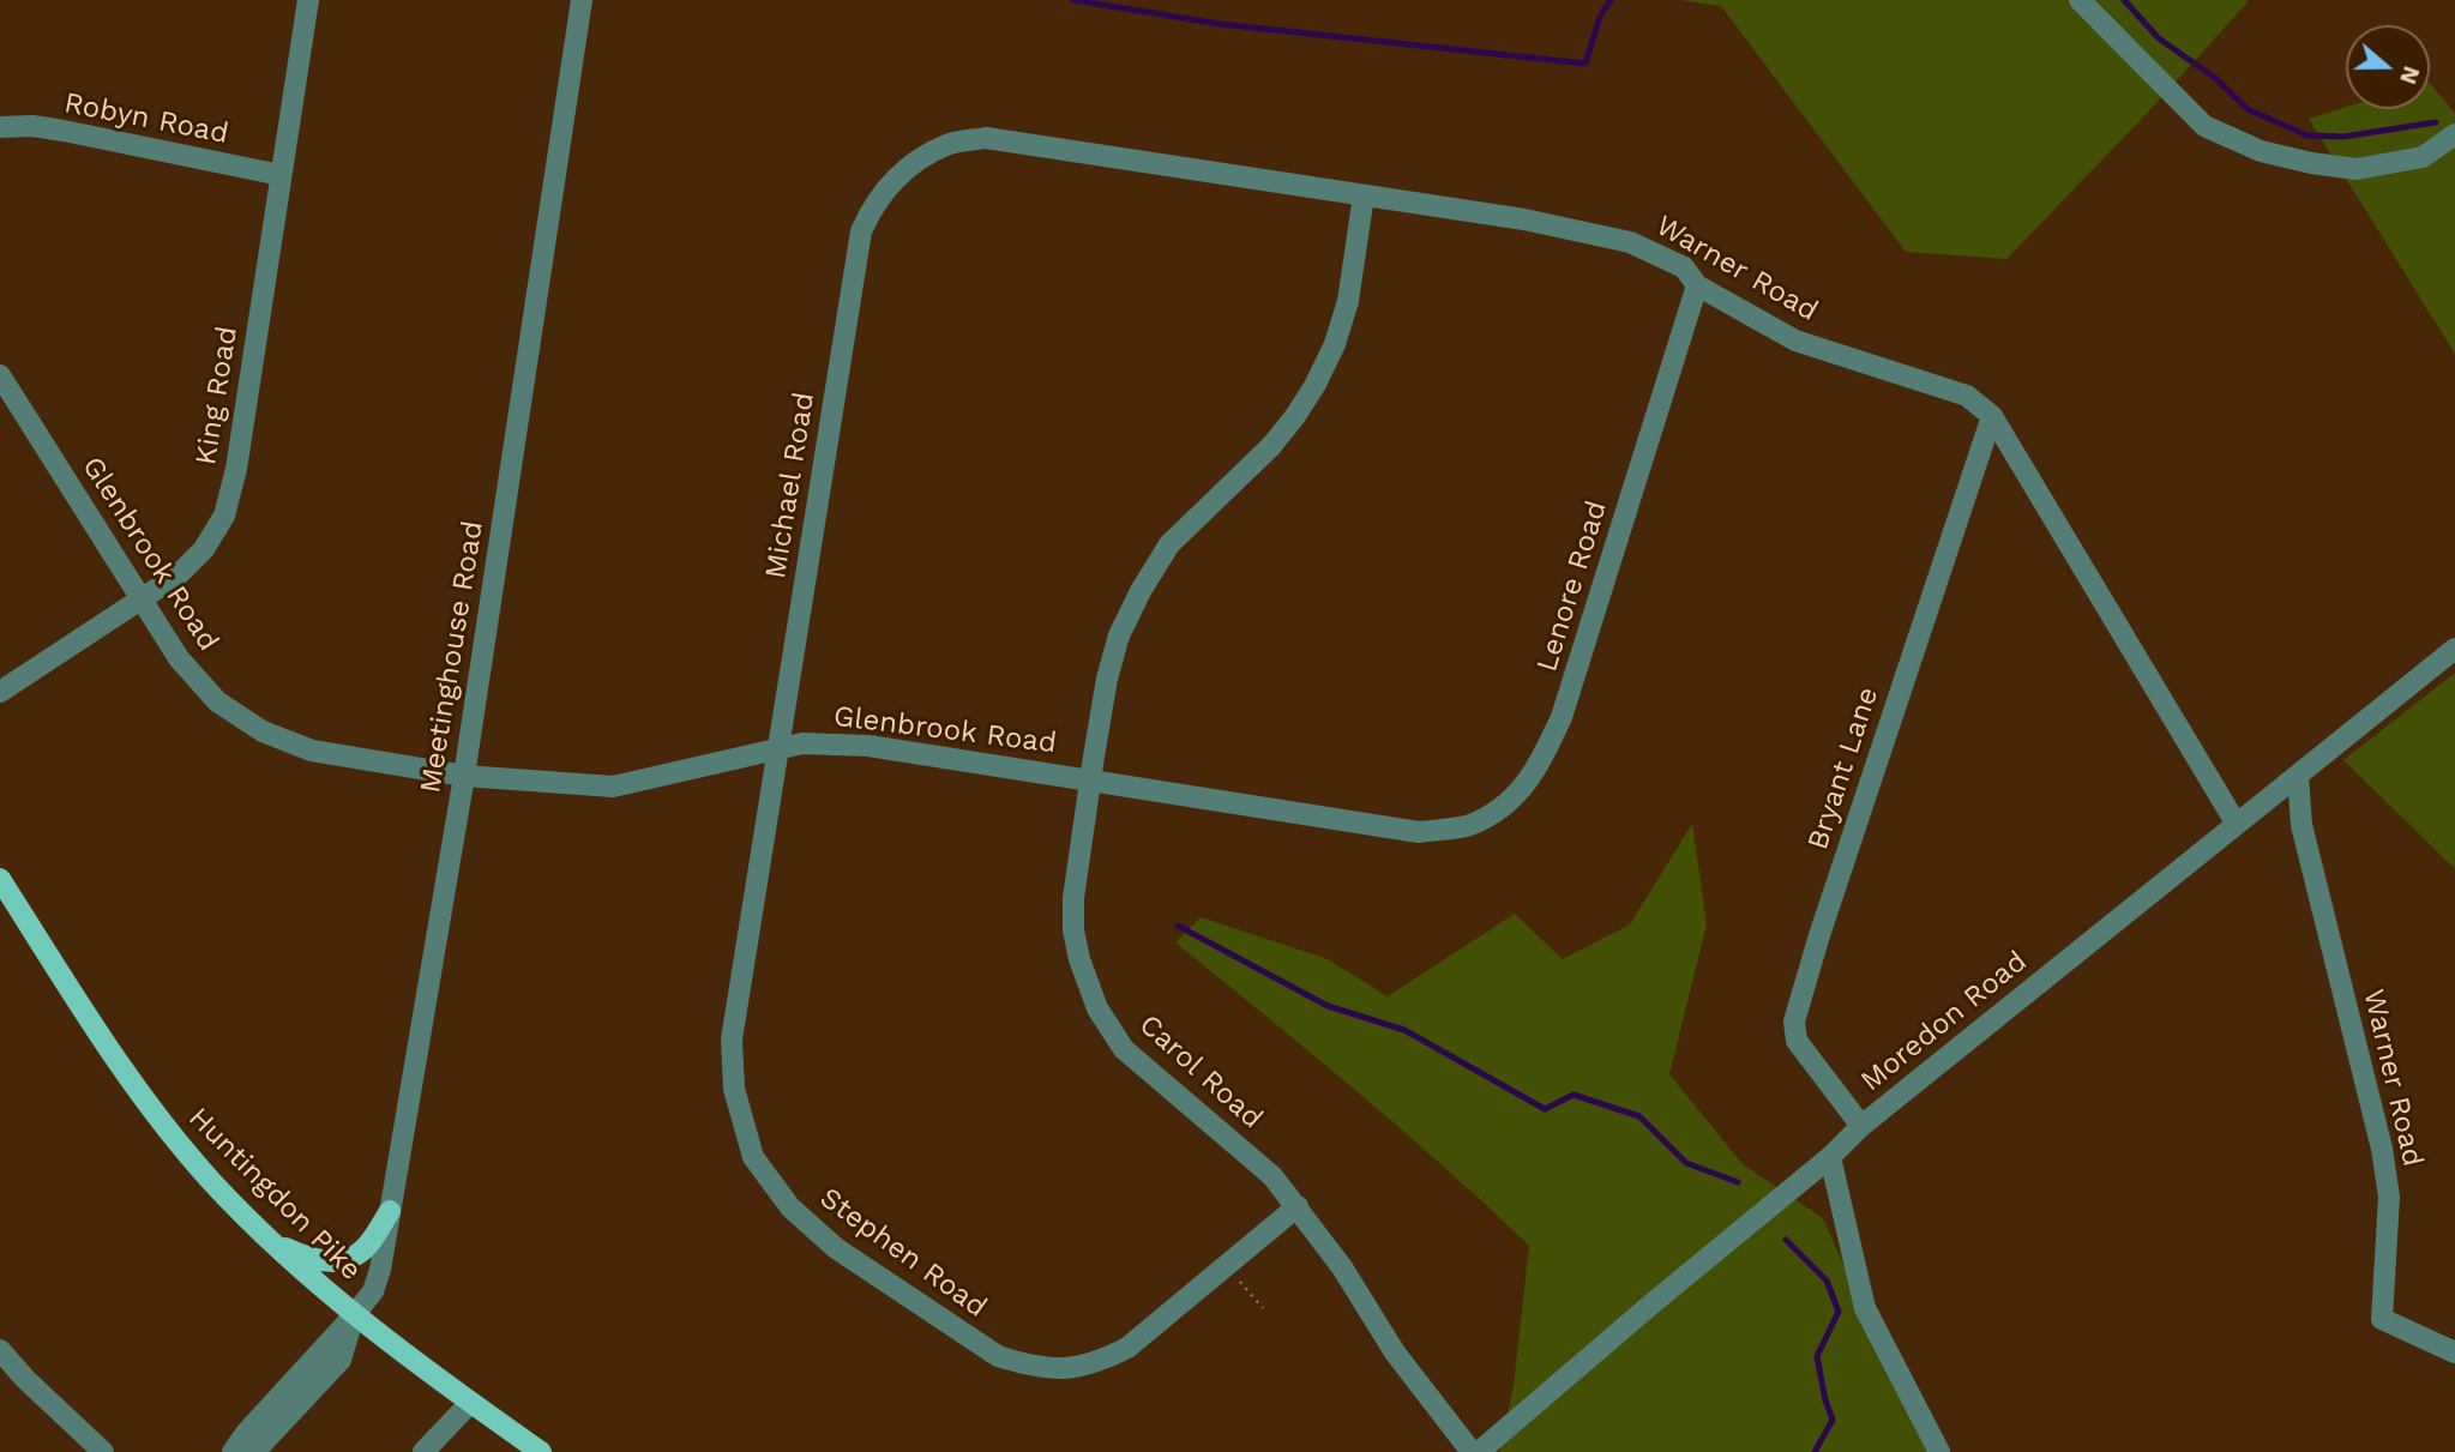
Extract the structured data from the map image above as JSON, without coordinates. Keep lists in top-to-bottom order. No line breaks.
{"streets":{"main road":["Huntingdon Pike"],"street":["Robyn Road","Warner Road","King Road","Michael Road","Glenbrook Road","Lenore Road","Meetinghouse Road","Bryant Lane","Moredon Road","Carol Road","Stephen Road"]},"crossings":[["Robyn Road","King Road"],["Warner Road","Michael Road"],["Warner Road","Lenore Road"],["Warner Road","Bryant Lane"],["Warner Road","Moredon Road"],["Warner Road","Carol Road"],["King Road","Glenbrook Road"],["Michael Road","Glenbrook Road"],["Michael Road","Stephen Road"],["Glenbrook Road","Lenore Road"],["Glenbrook Road","Meetinghouse Road"],["Glenbrook Road","Carol Road"],["Glenbrook Road","Stephen Road"],["Meetinghouse Road","Huntingdon Pike"],["Bryant Lane","Moredon Road"],["Carol Road","Stephen Road"]],"north":"right"}
